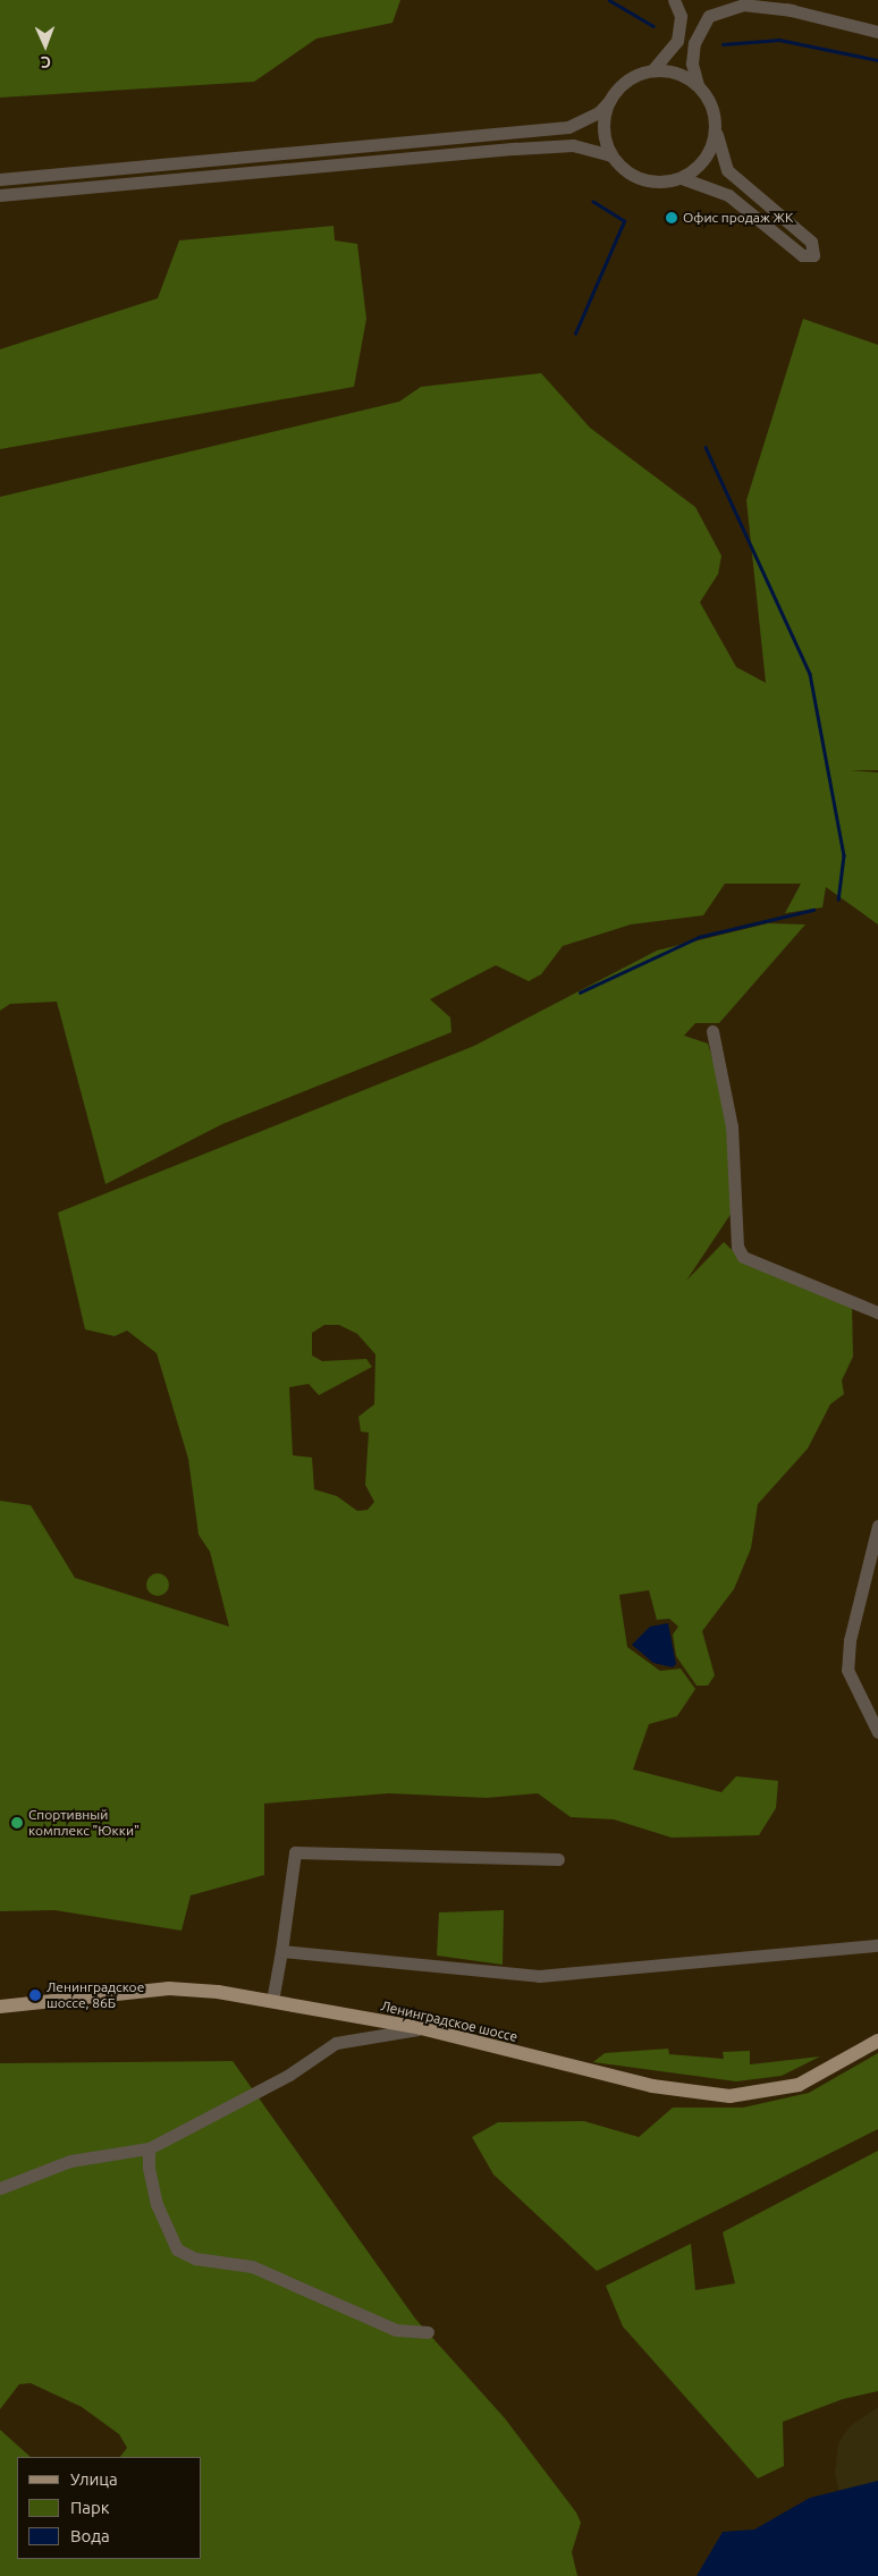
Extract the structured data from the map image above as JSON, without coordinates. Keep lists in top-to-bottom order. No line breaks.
{"streets":{"main road":["Ленинградское шоссе"]},"places":["Офис продаж ЖК","Спортивный комплекс \"Юкки\"","Ленинградское шоссе, 86Б"],"legend":["Улица","Парк","Вода"],"north":"bottom"}
